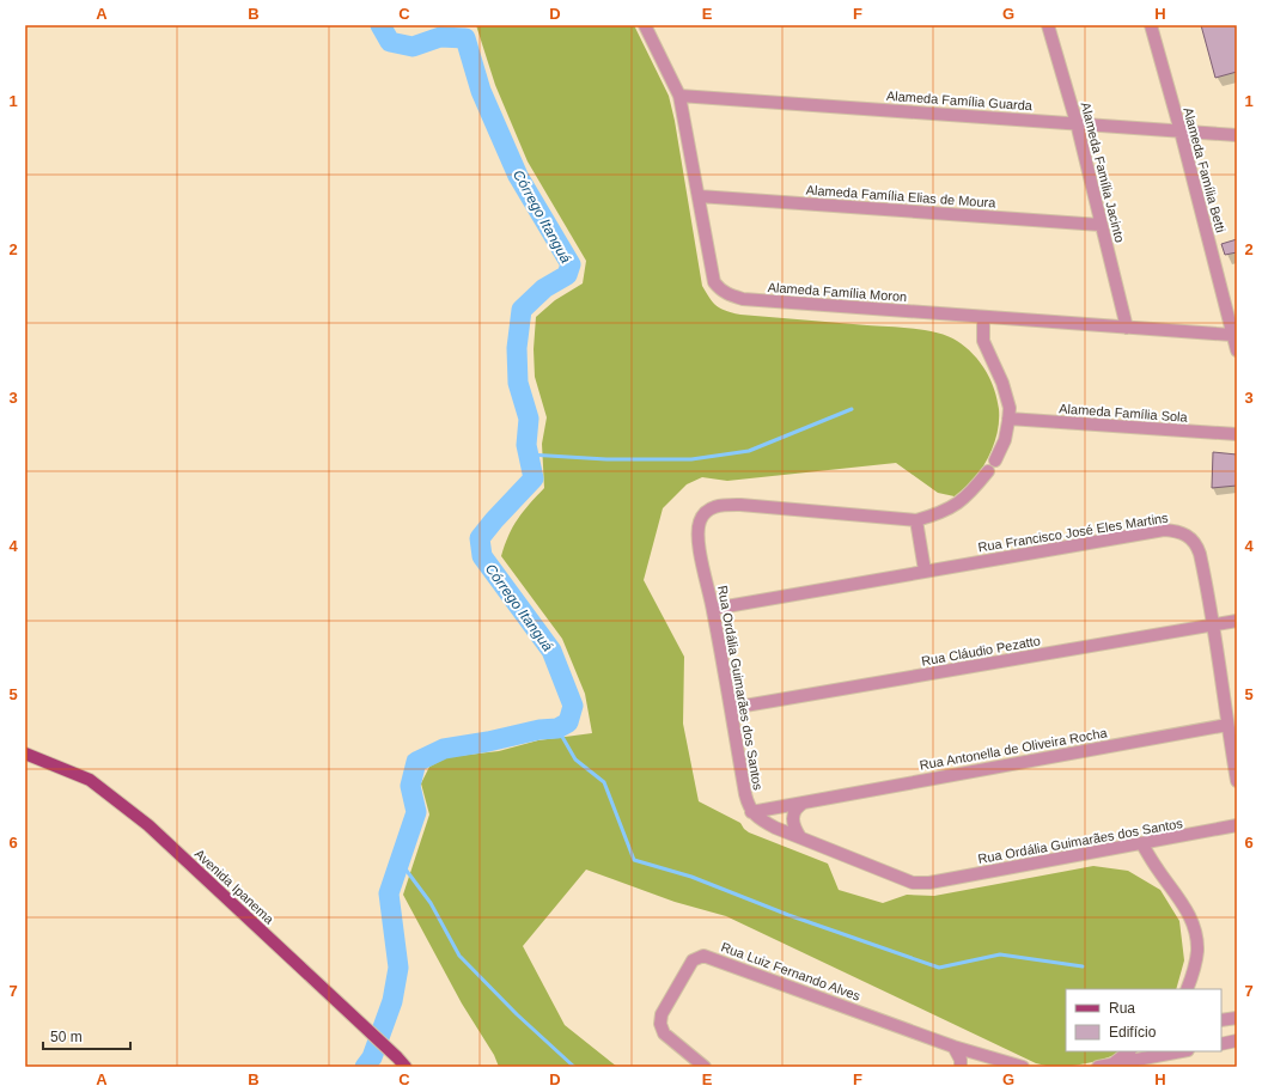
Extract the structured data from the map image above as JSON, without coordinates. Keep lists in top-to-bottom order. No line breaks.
{"streets":{"main road":["Avenida Ipanema"],"street":["Alameda Família Guarda","Alameda Família Betti","Alameda Família Jacinto","Alameda Família Elias de Moura","Alameda Família Moron","Alameda Família Sola","Rua Francisco José Eles Martins","Rua Cláudio Pezatto","Rua Ordália Guimarães dos Santos","Rua Antonella de Oliveira Rocha","Rua Luiz Fernando Alves"]},"crossings":[["Alameda Família Guarda","Alameda Família Betti"],["Alameda Família Guarda","Alameda Família Jacinto"],["Alameda Família Guarda","Alameda Família Moron"],["Alameda Família Betti","Alameda Família Moron"],["Alameda Família Jacinto","Alameda Família Elias de Moura"],["Alameda Família Jacinto","Alameda Família Moron"],["Alameda Família Elias de Moura","Alameda Família Moron"],["Alameda Família Moron","Rua Ordália Guimarães dos Santos"],["Alameda Família Sola","Rua Ordália Guimarães dos Santos"],["Rua Francisco José Eles Martins","Rua Cláudio Pezatto"],["Rua Francisco José Eles Martins","Rua Ordália Guimarães dos Santos"],["Rua Francisco José Eles Martins","Rua Antonella de Oliveira Rocha"],["Rua Cláudio Pezatto","Rua Ordália Guimarães dos Santos"],["Rua Ordália Guimarães dos Santos","Rua Antonella de Oliveira Rocha"]],"water":["Córrego Itanguá"],"legend":["Rua","Edifício"],"scale_bar":"50 m","grid":{"columns":["A","B","C","D","E","F","G","H"],"rows":["1","2","3","4","5","6","7"]}}
